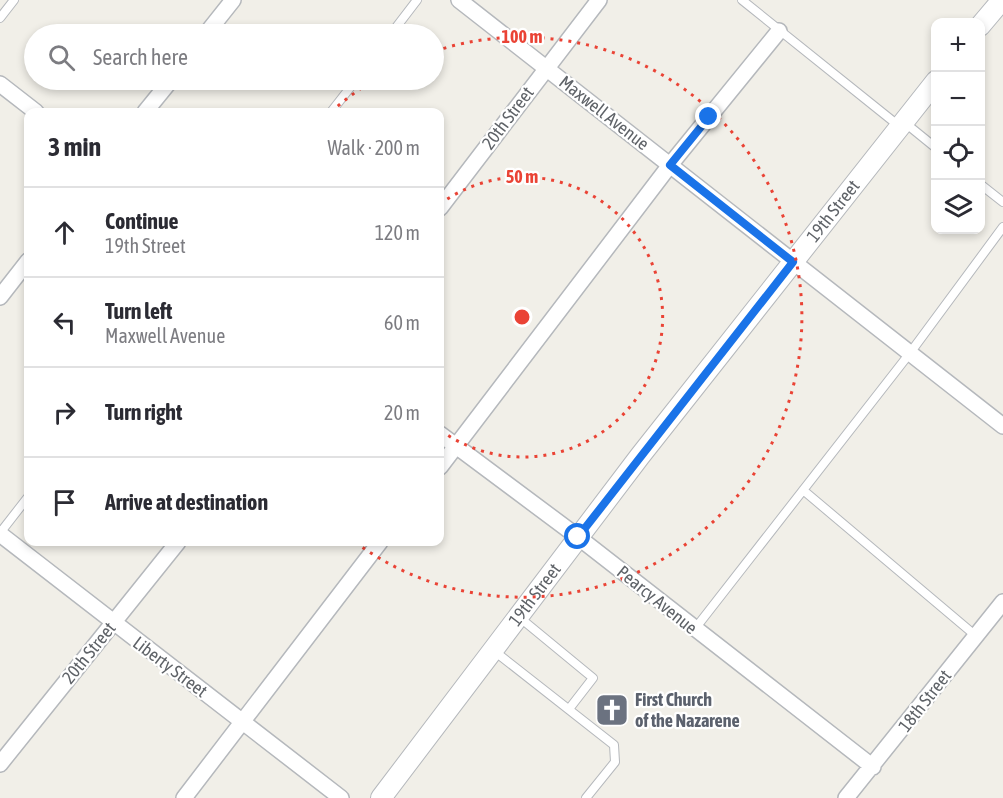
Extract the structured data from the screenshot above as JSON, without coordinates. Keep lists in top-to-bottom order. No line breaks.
{"streets":{"street":["Maxwell Avenue","20th Street","19th Street","Pearcy Avenue","Liberty Street","18th Street"]},"crossings":[["Maxwell Avenue","20th Street"],["Maxwell Avenue","19th Street"],["20th Street","Liberty Street"],["19th Street","Pearcy Avenue"],["Pearcy Avenue","18th Street"]],"places":{"church":["First Church of the Nazarene"]},"page":{"map_buttons":["+","−"],"search":"Search here","heading":["3 min","Walk · 200 m"],"list":[["Continue","19th Street","120 m"],["Turn left","Maxwell Avenue","60 m"],["Turn right","20 m"],"Arrive at destination"]},"rings":["100 m","50 m"]}
